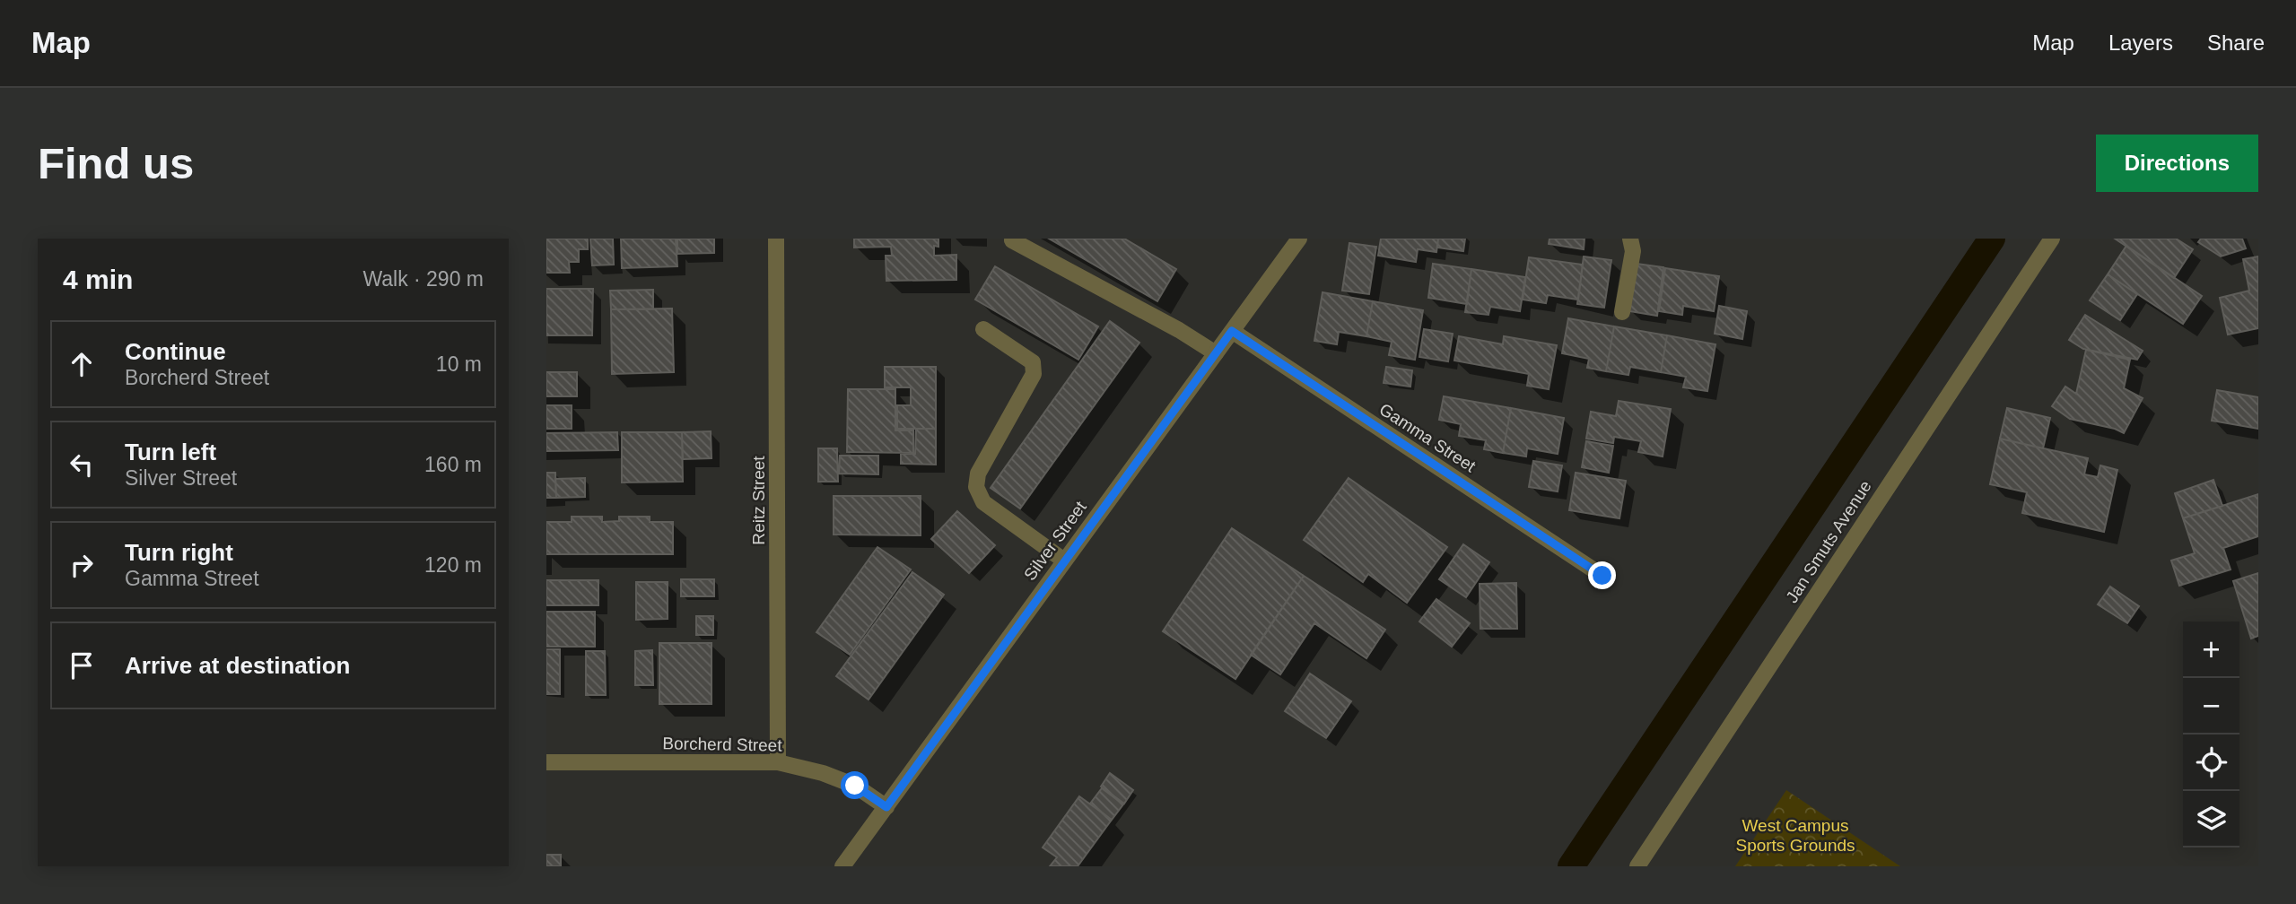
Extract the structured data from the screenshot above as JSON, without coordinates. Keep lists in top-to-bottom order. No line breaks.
{"streets":{"street":["Gamma Street","Reitz Street","Silver Street","Jan Smuts Avenue","Borcherd Street"]},"crossings":[["Gamma Street","Silver Street"],["Reitz Street","Borcherd Street"],["Silver Street","Borcherd Street"]],"parks":["West Campus Sports Grounds"],"page":{"header":"Map","nav":["Map","Layers","Share"],"buttons":"Directions","title":"Find us","heading":["4 min","Walk · 290 m"],"list":[["Continue","Borcherd Street","10 m"],["Turn left","Silver Street","160 m"],["Turn right","Gamma Street","120 m"],"Arrive at destination"],"map_buttons":["+","−"]}}
